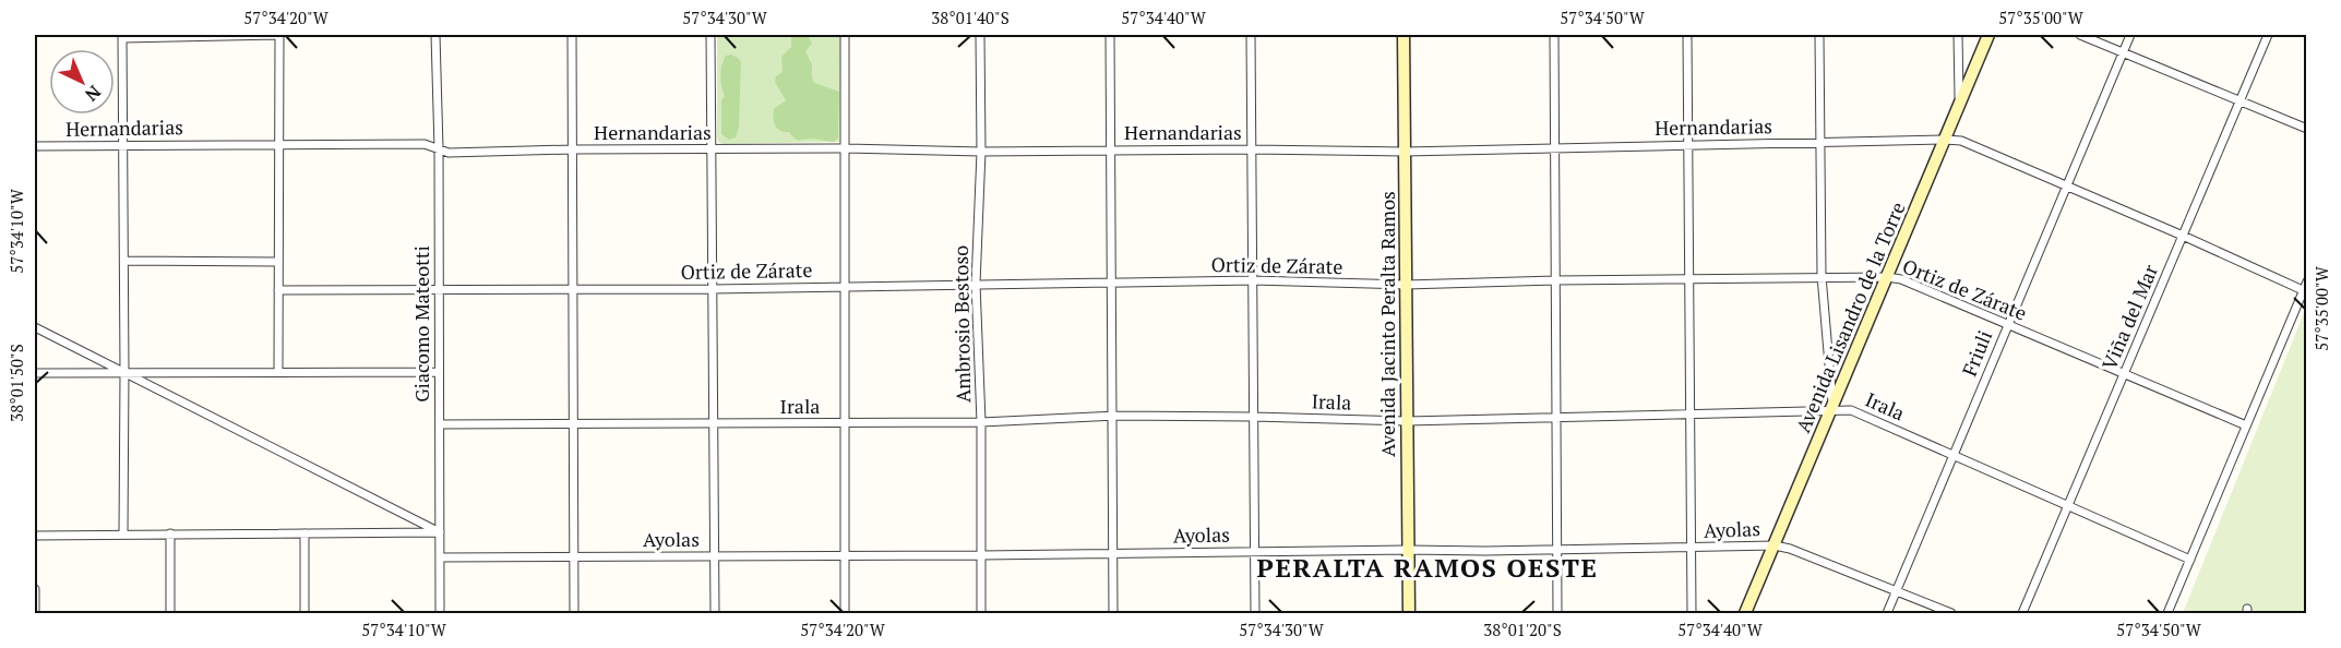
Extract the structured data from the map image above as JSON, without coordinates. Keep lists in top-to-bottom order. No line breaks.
{"streets":{"street":["Hernandarias","Ortiz de Zárate","Avenida Lisandro de la Torre","Viña del Mar","Giacomo Mateotti","Ambrosio Bestoso","Avenida Jacinto Peralta Ramos","Friuli","Irala","Ayolas"]},"crossings":[["Hernandarias","Avenida Lisandro de la Torre"],["Hernandarias","Viña del Mar"],["Hernandarias","Giacomo Mateotti"],["Hernandarias","Ambrosio Bestoso"],["Hernandarias","Avenida Jacinto Peralta Ramos"],["Hernandarias","Friuli"],["Ortiz de Zárate","Avenida Lisandro de la Torre"],["Ortiz de Zárate","Viña del Mar"],["Ortiz de Zárate","Giacomo Mateotti"],["Ortiz de Zárate","Ambrosio Bestoso"],["Ortiz de Zárate","Avenida Jacinto Peralta Ramos"],["Ortiz de Zárate","Friuli"],["Avenida Lisandro de la Torre","Irala"],["Avenida Lisandro de la Torre","Ayolas"],["Viña del Mar","Irala"],["Giacomo Mateotti","Irala"],["Giacomo Mateotti","Ayolas"],["Ambrosio Bestoso","Irala"],["Ambrosio Bestoso","Ayolas"],["Avenida Jacinto Peralta Ramos","Irala"],["Avenida Jacinto Peralta Ramos","Ayolas"],["Friuli","Irala"],["Friuli","Ayolas"]],"districts":["PERALTA RAMOS OESTE"],"north":"bottom right","coordinates":["57°34'20\"W","57°34'30\"W","38°01'40\"S","57°34'40\"W","57°34'50\"W","57°35'00\"W","57°34'10\"W","38°01'50\"S","38°01'20\"S"]}
